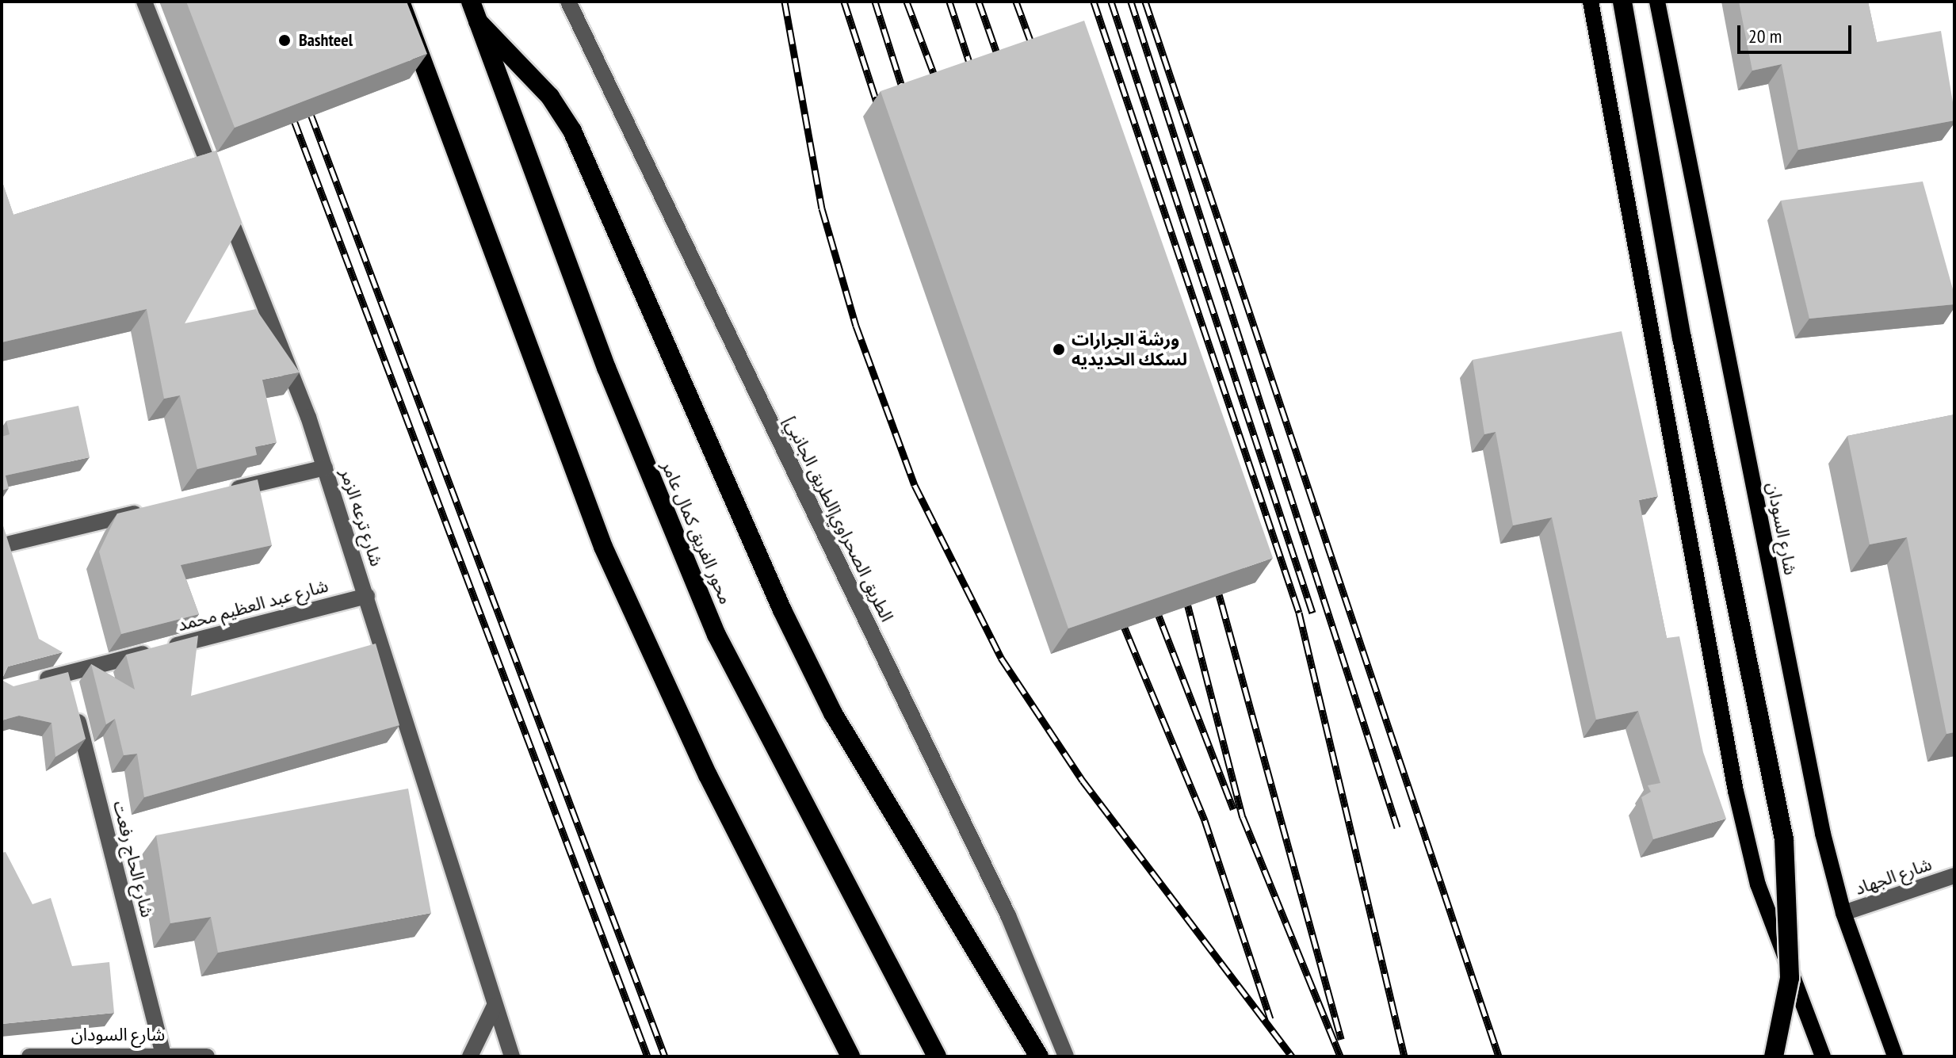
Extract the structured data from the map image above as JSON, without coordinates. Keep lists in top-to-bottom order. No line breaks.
{"streets":{"highway":["محور الفريق كمال عامر"],"main road":["شارع السودان"],"street":["شارع ترعه الزمر","الطريق الصحراوي[الطريق الجانبي]","شارع عبد العظيم محمد","شارع الحاج رفعت","شارع الجهاد"]},"crossings":[["شارع ترعه الزمر","شارع عبد العظيم محمد"],["شارع السودان","شارع الحاج رفعت"],["شارع السودان","شارع الجهاد"],["شارع عبد العظيم محمد","شارع الحاج رفعت"]],"places":["Bashteel","ورشة الجرارات لسكك الحديديه"],"scale_bar":"20 m"}
